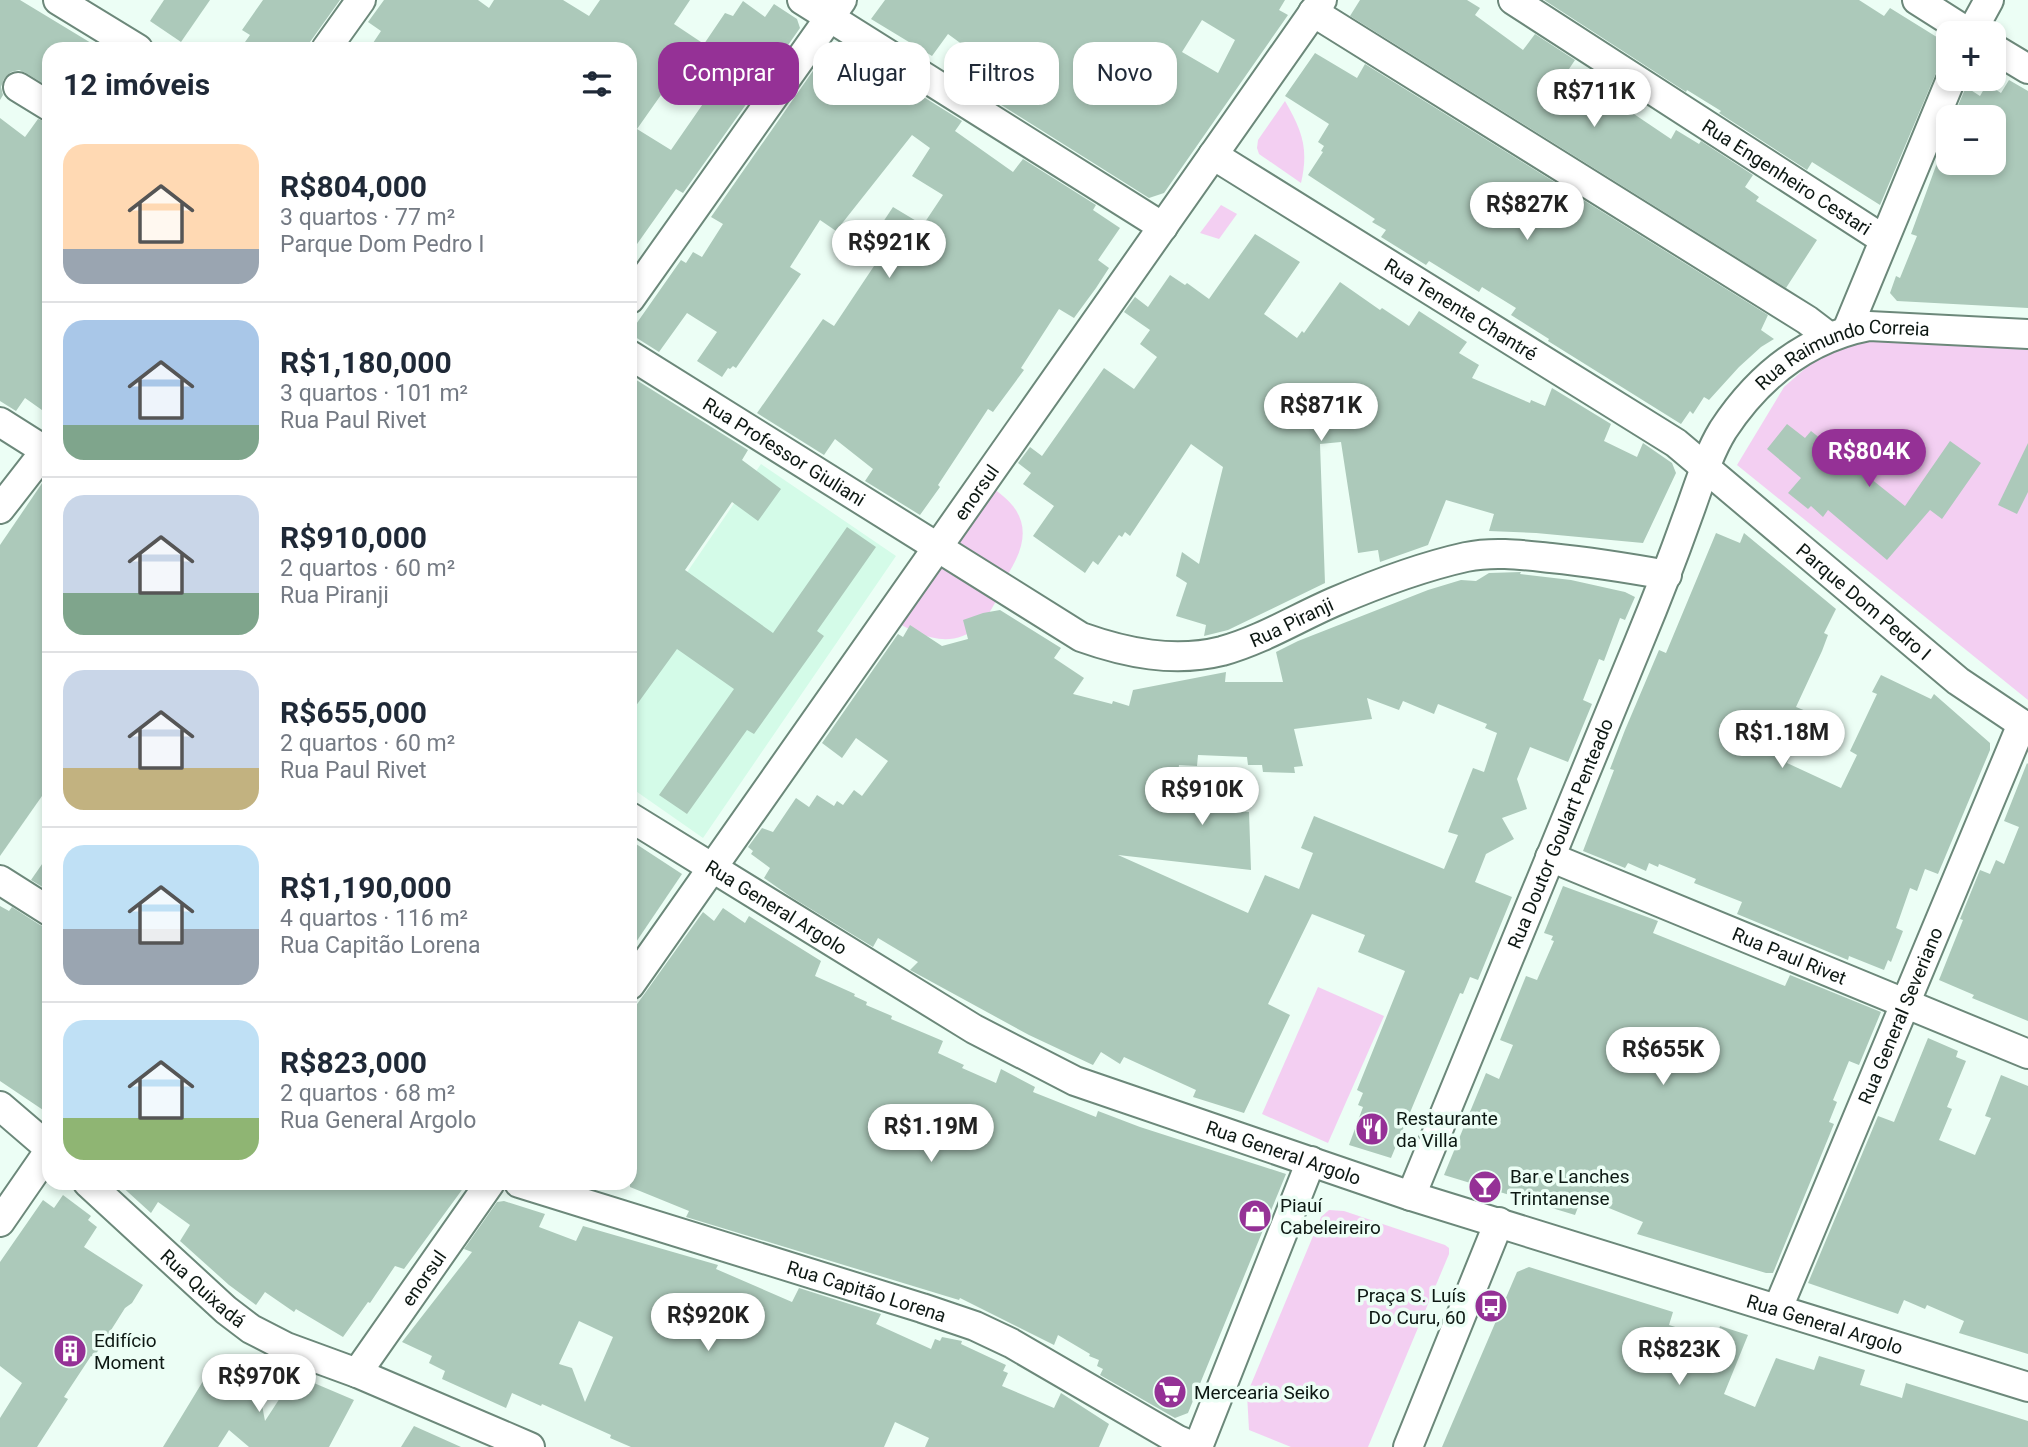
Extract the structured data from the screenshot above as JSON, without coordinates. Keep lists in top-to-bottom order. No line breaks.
{"streets":{"street":["Rua Engenheiro Cestari","Rua Tenente Chantré","Rua Raimundo Correia","Rua Professor Giuliani","enorsul","Parque Dom Pedro I","Rua Piranji","Rua Doutor Goulart Penteado","Rua General Argolo","Rua Paul Rivet","Rua General Severiano","Rua Quixadá","Rua Capitão Lorena"]},"crossings":[["Rua Tenente Chantré","Rua Raimundo Correia"],["Rua Tenente Chantré","enorsul"],["Rua Tenente Chantré","Parque Dom Pedro I"],["Rua Tenente Chantré","Rua Doutor Goulart Penteado"],["Rua Raimundo Correia","Parque Dom Pedro I"],["Rua Raimundo Correia","Rua Doutor Goulart Penteado"],["Rua Professor Giuliani","enorsul"],["Rua Professor Giuliani","Rua Piranji"],["enorsul","Rua Piranji"],["enorsul","Rua General Argolo"],["enorsul","Rua Quixadá"],["Parque Dom Pedro I","Rua Doutor Goulart Penteado"],["Parque Dom Pedro I","Rua General Severiano"],["Rua Piranji","Rua Doutor Goulart Penteado"],["Rua Doutor Goulart Penteado","Rua General Argolo"],["Rua Doutor Goulart Penteado","Rua Paul Rivet"],["Rua General Argolo","Rua General Severiano"],["Rua Paul Rivet","Rua General Severiano"]],"places":{"restaurant":["Restaurante da Villa"],"bar":["Bar e Lanches Trintanense"],"shop":["Piauí Cabeleireiro"],"bus stop":["Praça S. Luís Do Curu, 60"],"building":["Edifício Moment"],"supermarket":["Mercearia Seiko"]},"page":{"map_buttons":["+","−"],"chip":["Comprar","Alugar","Filtros","Novo"],"heading":"12 imóveis","price":["R$711K","R$827K","R$921K","R$871K","R$804K","R$1.18M","R$910K","R$655K","R$1.19M","R$920K","R$823K","R$970K"],"list":[{"name":"R$804,000","note":"3 quartos · 77 m² · Parque Dom Pedro I"},{"name":"R$1,180,000","note":"3 quartos · 101 m² · Rua Paul Rivet"},{"name":"R$910,000","note":"2 quartos · 60 m² · Rua Piranji"},{"name":"R$655,000","note":"2 quartos · 60 m² · Rua Paul Rivet"},{"name":"R$1,190,000","note":"4 quartos · 116 m² · Rua Capitão Lorena"},{"name":"R$823,000","note":"2 quartos · 68 m² · Rua General Argolo"}]}}
